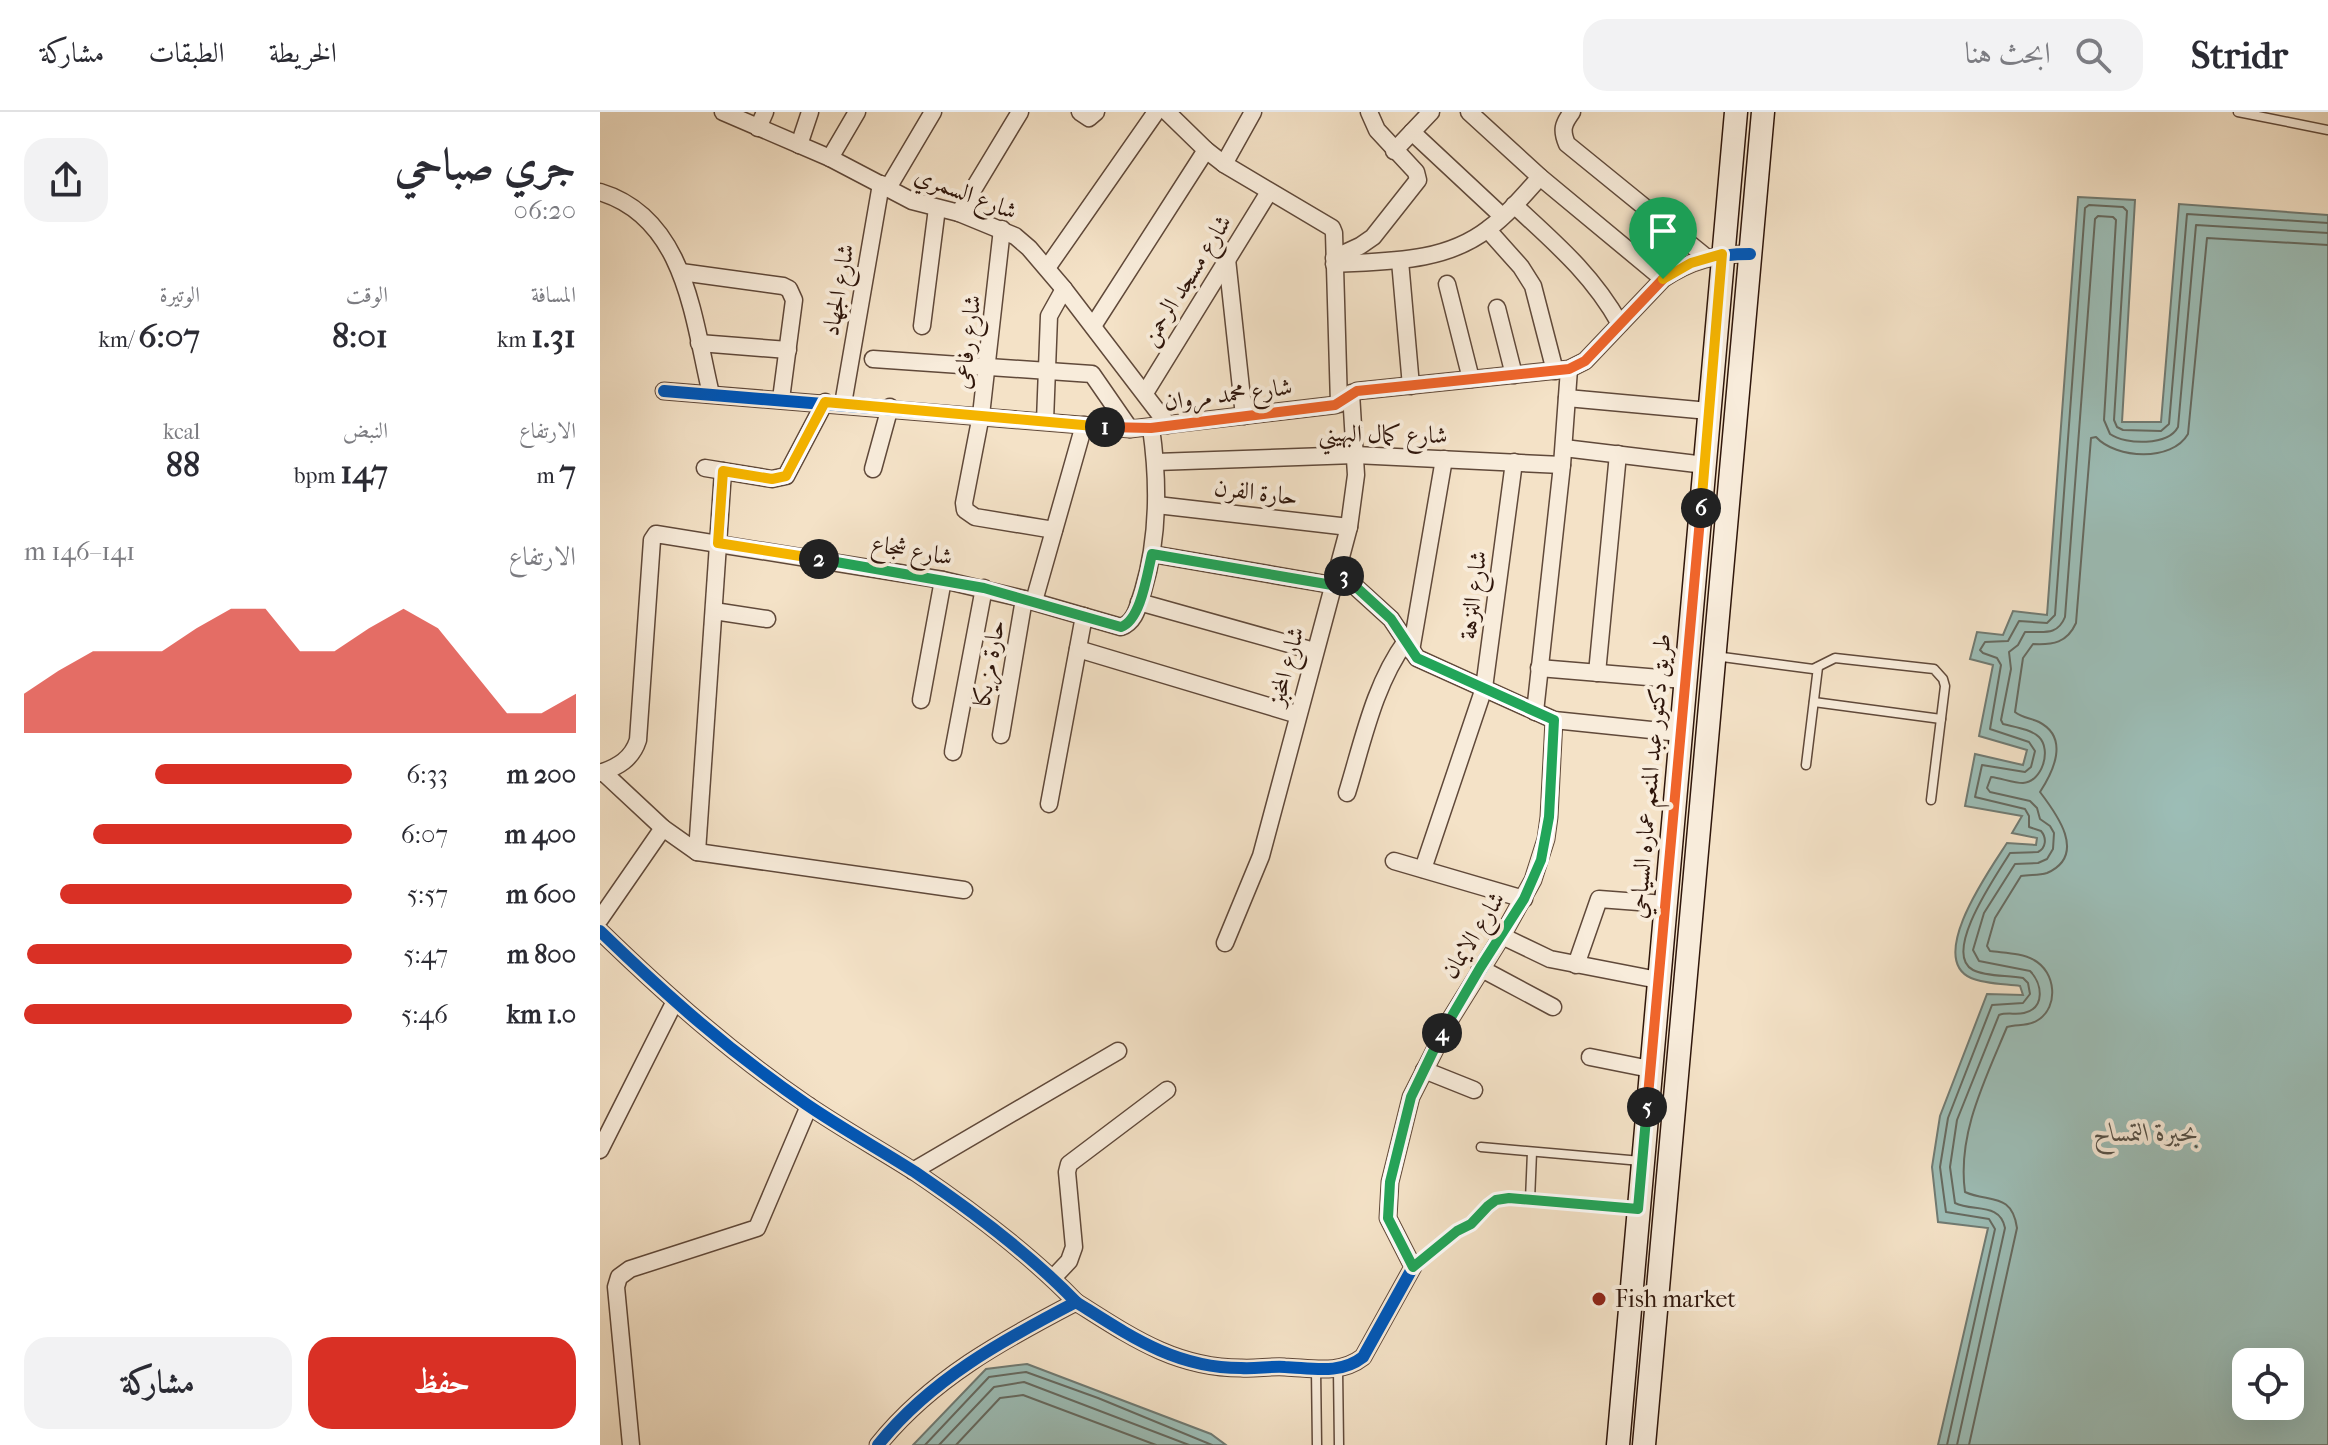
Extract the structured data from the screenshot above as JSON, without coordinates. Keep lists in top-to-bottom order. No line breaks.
{"streets":{"main road":["طريق دكتور عبد المنعم عماره السياحي"],"street":["شارع السمري","شارع مسجد الرحمن","شارع الجهاد","شارع رفاعى","شارع محمد مروان","شارع كمال البهيني","حارة الفرن","شارع شجاع","شارع النزهة","حارة مزيكا","شارع المخبز","شارع الايمان"]},"crossings":[["شارع السمري","شارع مسجد الرحمن"],["شارع السمري","شارع الجهاد"],["شارع السمري","شارع رفاعى"],["شارع السمري","شارع محمد مروان"],["شارع مسجد الرحمن","شارع المخبز"],["شارع الجهاد","شارع محمد مروان"],["شارع رفاعى","شارع محمد مروان"],["شارع رفاعى","حارة مزيكا"],["شارع محمد مروان","حارة مزيكا"],["شارع محمد مروان","شارع المخبز"],["شارع كمال البهيني","شارع النزهة"],["شارع كمال البهيني","شارع المخبز"],["شارع كمال البهيني","طريق دكتور عبد المنعم عماره السياحي"],["حارة الفرن","شارع المخبز"],["شارع شجاع","حارة مزيكا"]],"water":["بحيرة التمساح"],"places":["Fish market"],"page":{"header":"Stridr","search":"ابحث هنا","nav":["الخريطة","الطبقات","مشاركة"],"heading":["جري صباحي","06:20"],"stats":[["المسافة","1.31 km"],["الوقت","8:01"],["الوتيرة","6:07 /km"],["الارتفاع","7 m"],["النبض","147 bpm"],["kcal","88"]],"pins":["1","6","2","3","4","5"],"chart":["الارتفاع","141–146 m"],"list":[{"name":"200 m","note":"6:33"},{"name":"400 m","note":"6:07"},{"name":"600 m","note":"5:57"},{"name":"800 m","note":"5:47"},{"name":"1.0 km","note":"5:46"}],"buttons":["حفظ","مشاركة"]}}
